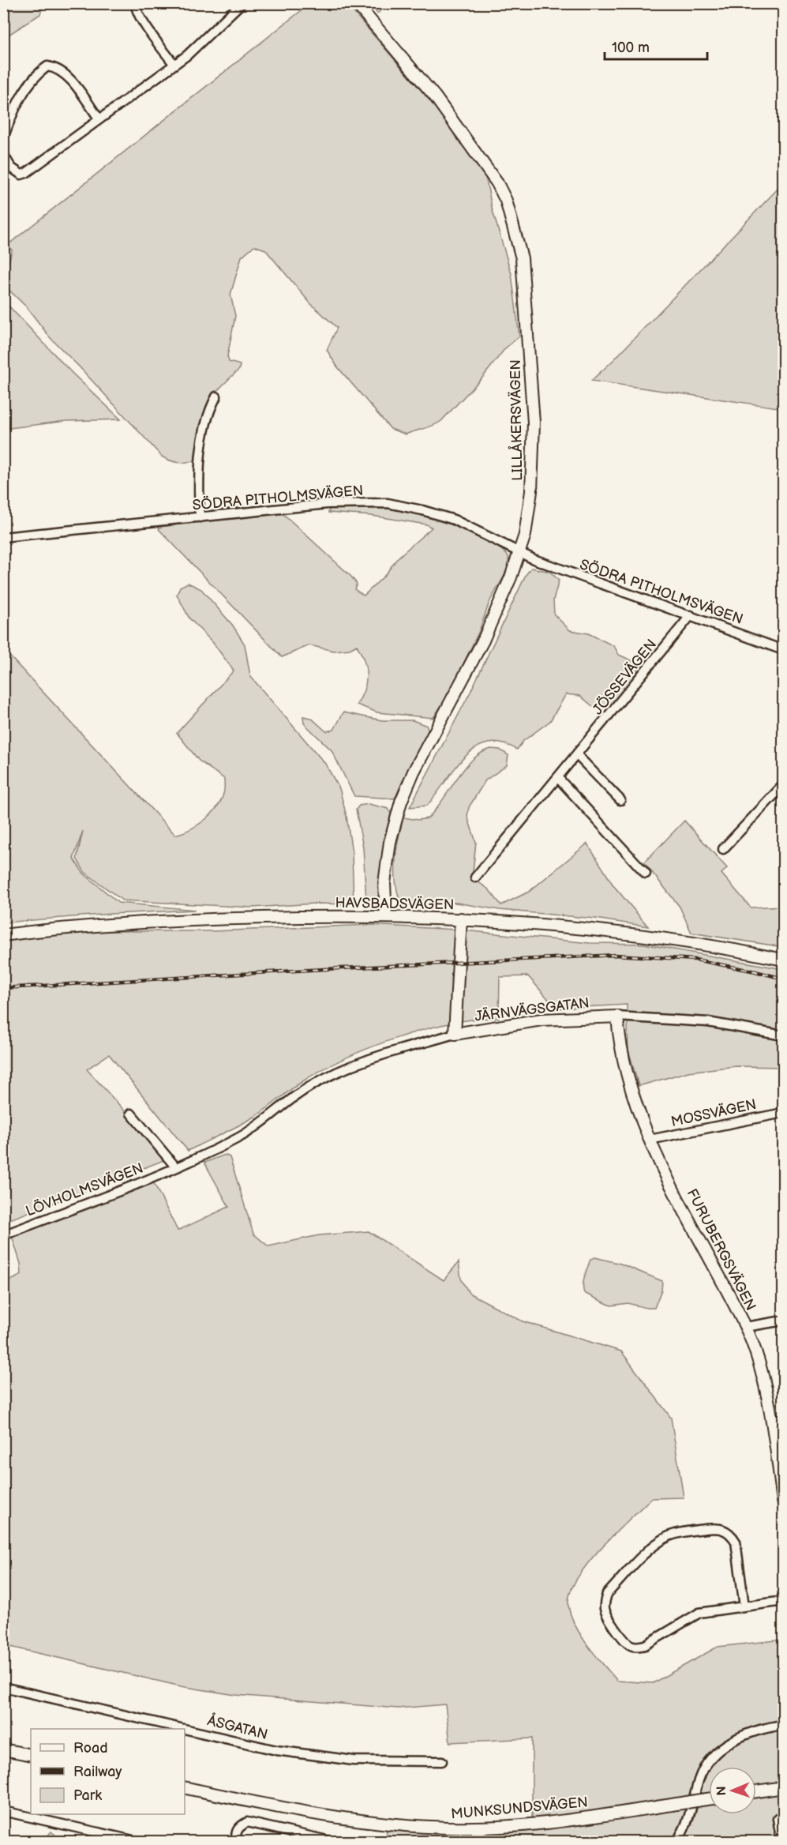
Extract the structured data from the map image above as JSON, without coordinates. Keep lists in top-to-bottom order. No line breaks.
{"streets":{"street":["LILLÅKERSVÄGEN","SÖDRA PITHOLMSVÄGEN","JÖSSEVÄGEN","HAVSBADSVÄGEN","JÄRNVÄGSGATAN","MOSSVÄGEN","LÖVHOLMSVÄGEN","FURUBERGSVÄGEN","ÅSGATAN","MUNKSUNDSVÄGEN"]},"crossings":[["LILLÅKERSVÄGEN","SÖDRA PITHOLMSVÄGEN"],["LILLÅKERSVÄGEN","HAVSBADSVÄGEN"],["SÖDRA PITHOLMSVÄGEN","JÖSSEVÄGEN"],["HAVSBADSVÄGEN","JÄRNVÄGSGATAN"],["JÄRNVÄGSGATAN","LÖVHOLMSVÄGEN"],["JÄRNVÄGSGATAN","FURUBERGSVÄGEN"],["MOSSVÄGEN","FURUBERGSVÄGEN"]],"legend":["Road","Railway","Park"],"scale_bar":"100 m","north":"left"}
